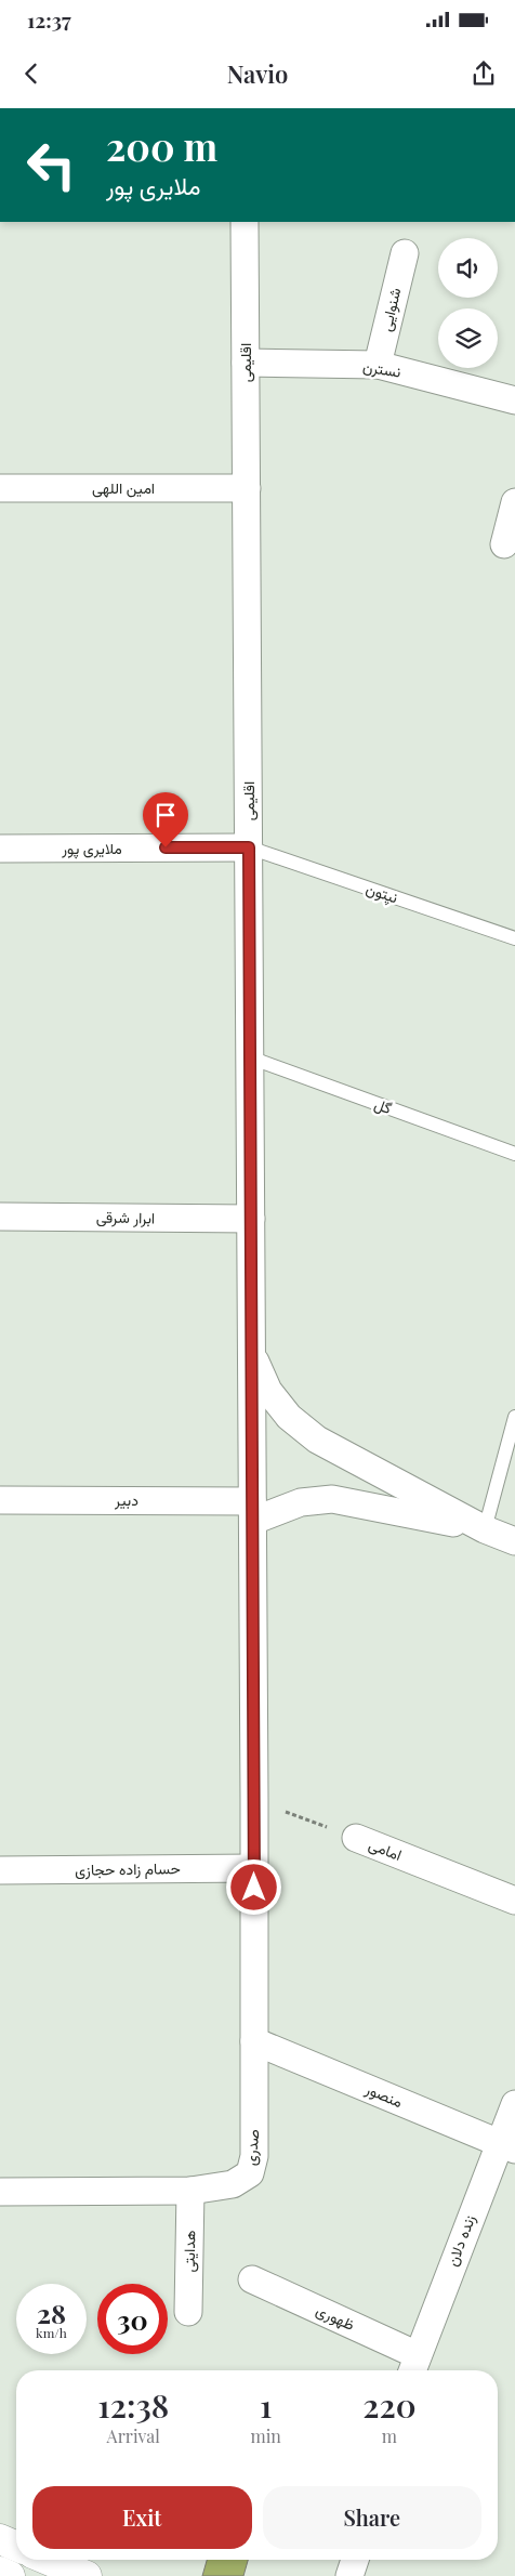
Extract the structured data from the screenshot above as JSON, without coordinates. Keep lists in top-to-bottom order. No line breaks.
{"streets":{"street":["شنوایی","اقلیمی","نسترن","امین اللهی","ملایری پور","ابرار شرقی","دبیر","امامی","حسام زاده حجازی","منصور","صدری","زنده دلان","هدایتی","ظهوری"],"lane":["نپتون","گل"]},"crossings":[["شنوایی","نسترن"],["اقلیمی","نسترن"],["اقلیمی","امین اللهی"],["اقلیمی","ملایری پور"],["اقلیمی","نپتون"],["اقلیمی","گل"],["اقلیمی","ابرار شرقی"],["اقلیمی","دبیر"],["اقلیمی","امامی"],["اقلیمی","حسام زاده حجازی"],["اقلیمی","صدری"],["ملایری پور","نپتون"],["حسام زاده حجازی","صدری"],["منصور","صدری"],["منصور","زنده دلان"],["صدری","هدایتی"],["زنده دلان","ظهوری"]],"page":{"status":"12:37","header":"Navio","turn":["200 m","ملایری پور"],"speed":"28 km/h","limit":"30","eta":["12:38","Arrival","1","min","220","m"],"buttons":["Exit","Share"]}}
